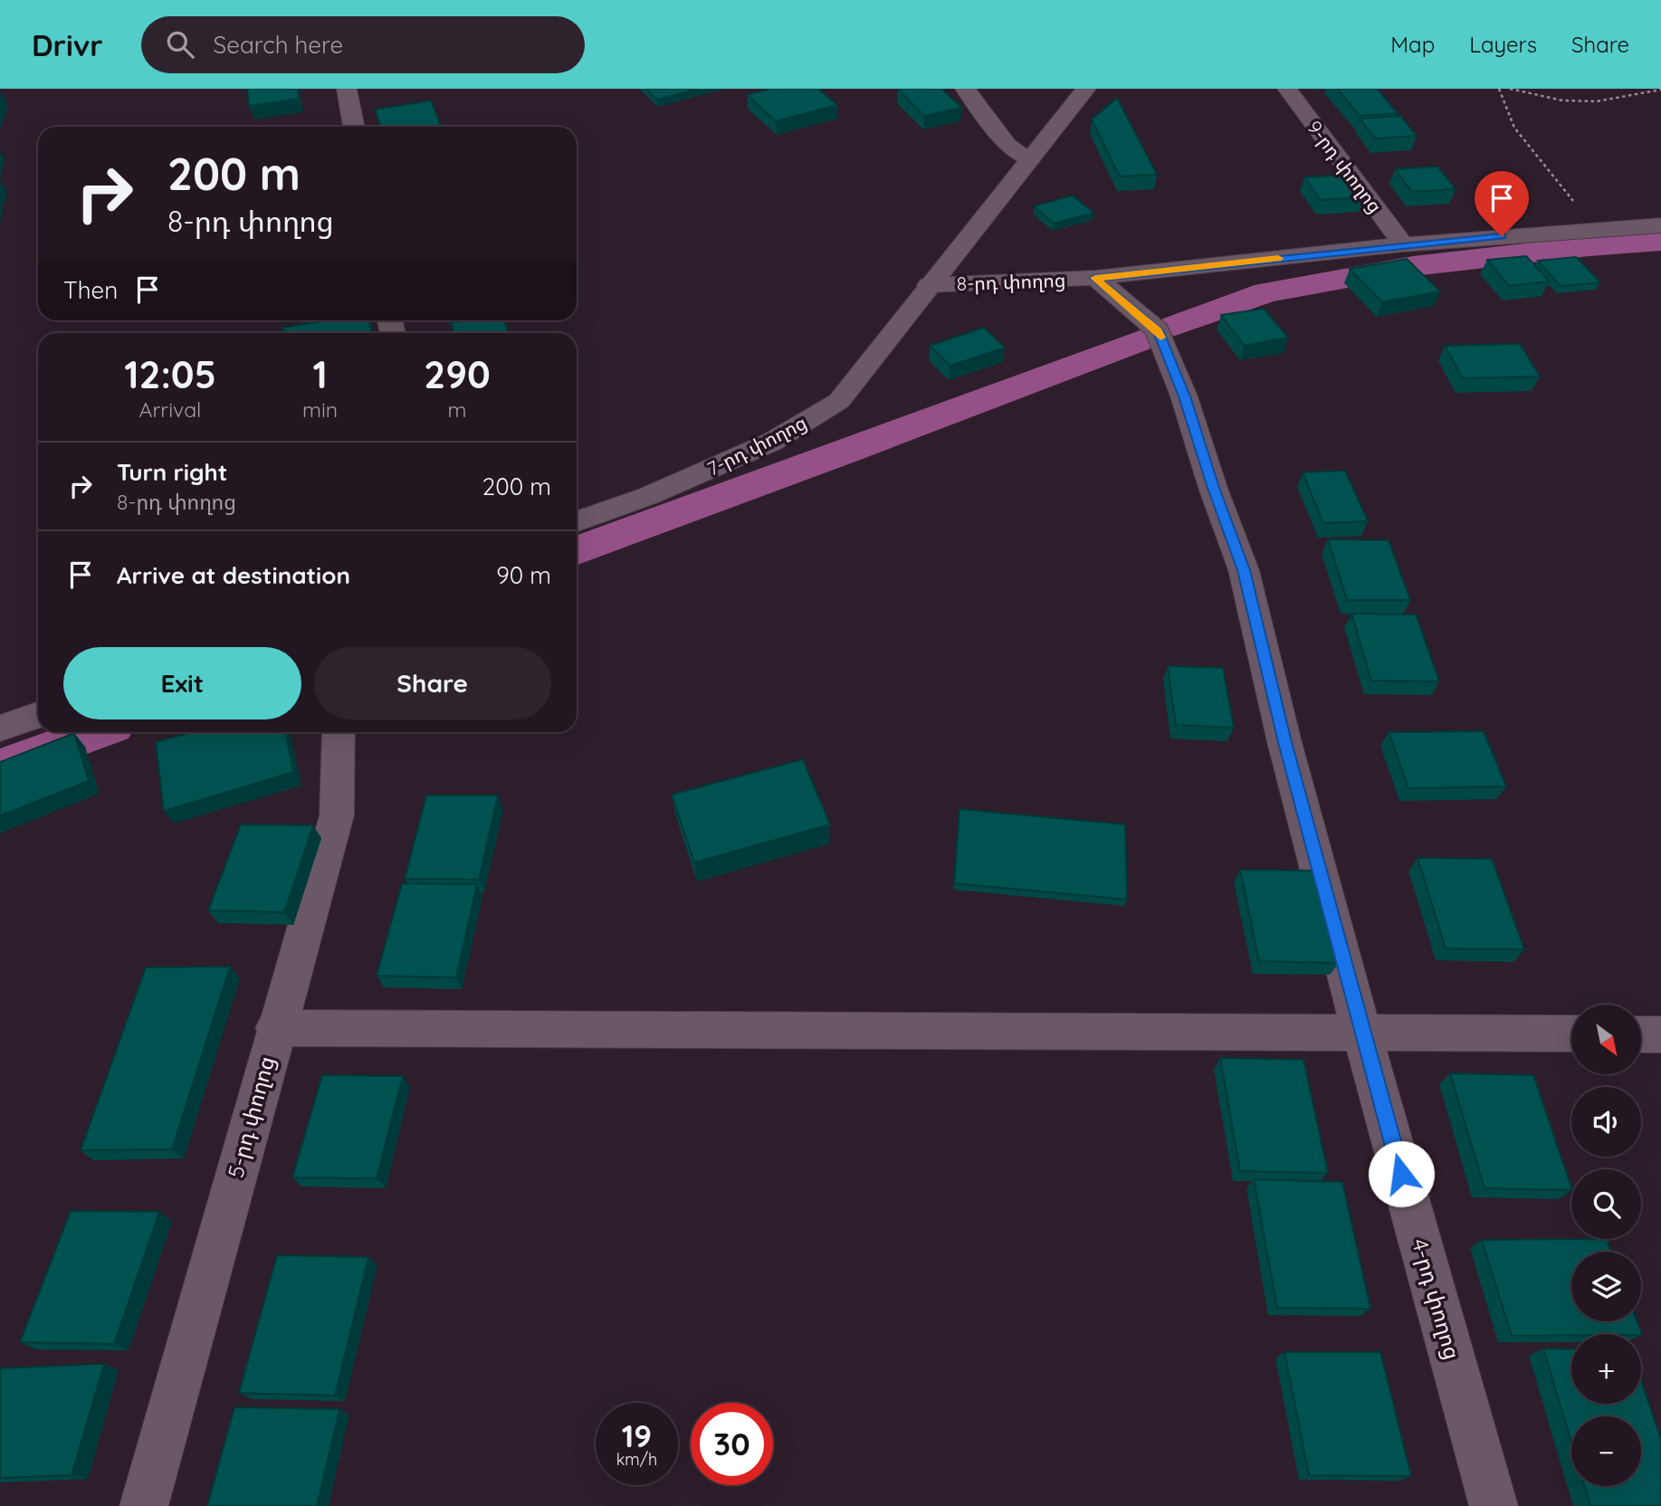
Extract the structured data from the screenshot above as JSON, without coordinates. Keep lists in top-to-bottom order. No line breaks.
{"streets":{"street":["9-րդ փողոց","8-րդ փողոց","7-րդ փողոց","5-րդ փողոց","4-րդ փողոց"]},"crossings":[["9-րդ փողոց","8-րդ փողոց"],["8-րդ փողոց","7-րդ փողոց"],["8-րդ փողոց","4-րդ փողոց"]],"north":"bottom right","page":{"header":"Drivr","search":"Search here","nav":["Map","Layers","Share"],"turn":["200 m","8-րդ փողոց"],"then":"Then","eta":["12:05","Arrival","1","min","290","m"],"list":[{"name":"Turn right","note":"8-րդ փողոց","value":"200 m"},{"name":"Arrive at destination","value":"90 m"}],"buttons":["Exit","Share"],"map_buttons":["+","−"],"speed":"19 km/h","limit":"30"}}
